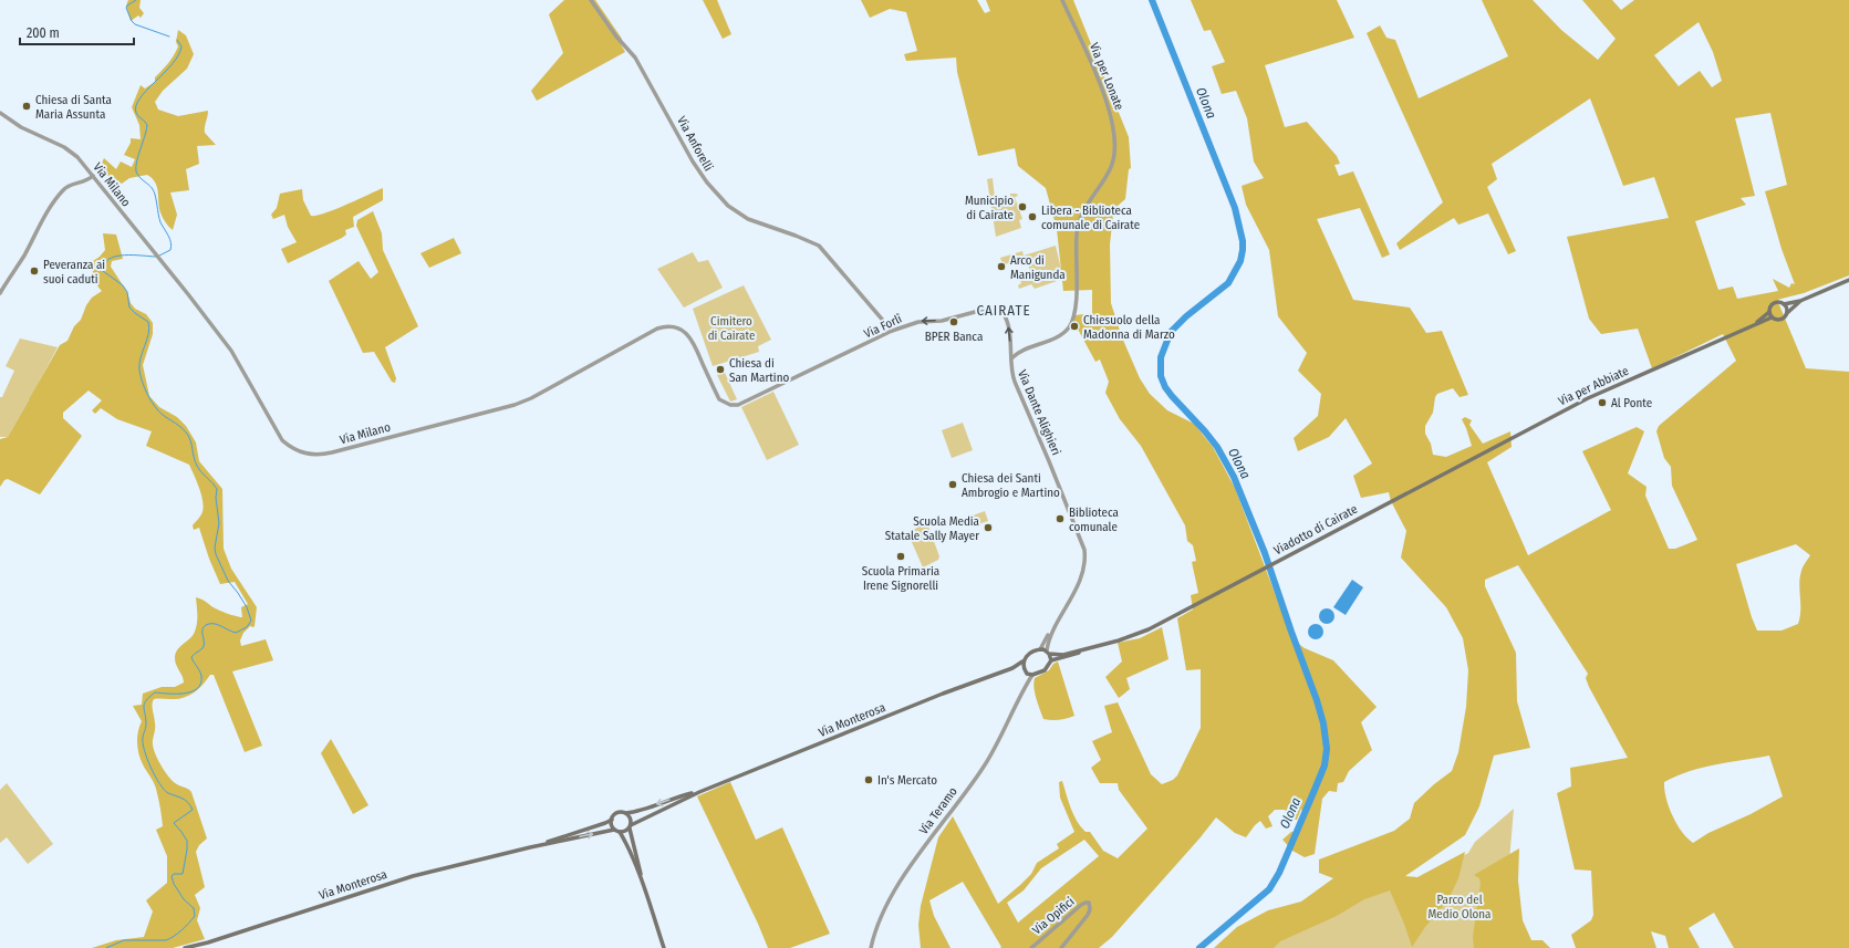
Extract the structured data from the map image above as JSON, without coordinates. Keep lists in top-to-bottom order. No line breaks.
{"streets":{"main road":["Via per Abbiate","Viadotto di Cairate","Via Monterosa"],"street":["Via per Lonate","Via Anforelli","Via Milano","Via Forlì","Via Dante Alighieri","Via Teramo","Via Opifici"]},"crossings":[["Via Anforelli","Via Forlì"],["Via Milano","Via Forlì"],["Via Forlì","Via Dante Alighieri"],["Via per Abbiate","Viadotto di Cairate"],["Via Dante Alighieri","Via Monterosa"],["Via Dante Alighieri","Via Teramo"],["Via Monterosa","Via Teramo"]],"one_way":["Via Forlì"],"districts":["CAIRATE"],"water":["Olona"],"parks":["Cimitero di Cairate","Parco del Medio Olona"],"places":["Chiesa di Santa Maria Assunta","Municipio di Cairate","Libera - Biblioteca comunale di Cairate","Arco di Manigunda","Peveranza ai suoi caduti","BPER Banca","Chiesuolo della Madonna di Marzo","Chiesa di San Martino","Al Ponte","Chiesa dei Santi Ambrogio e Martino","Biblioteca comunale","Scuola Media Statale Sally Mayer","Scuola Primaria Irene Signorelli","In's Mercato"],"scale_bar":"200 m"}
